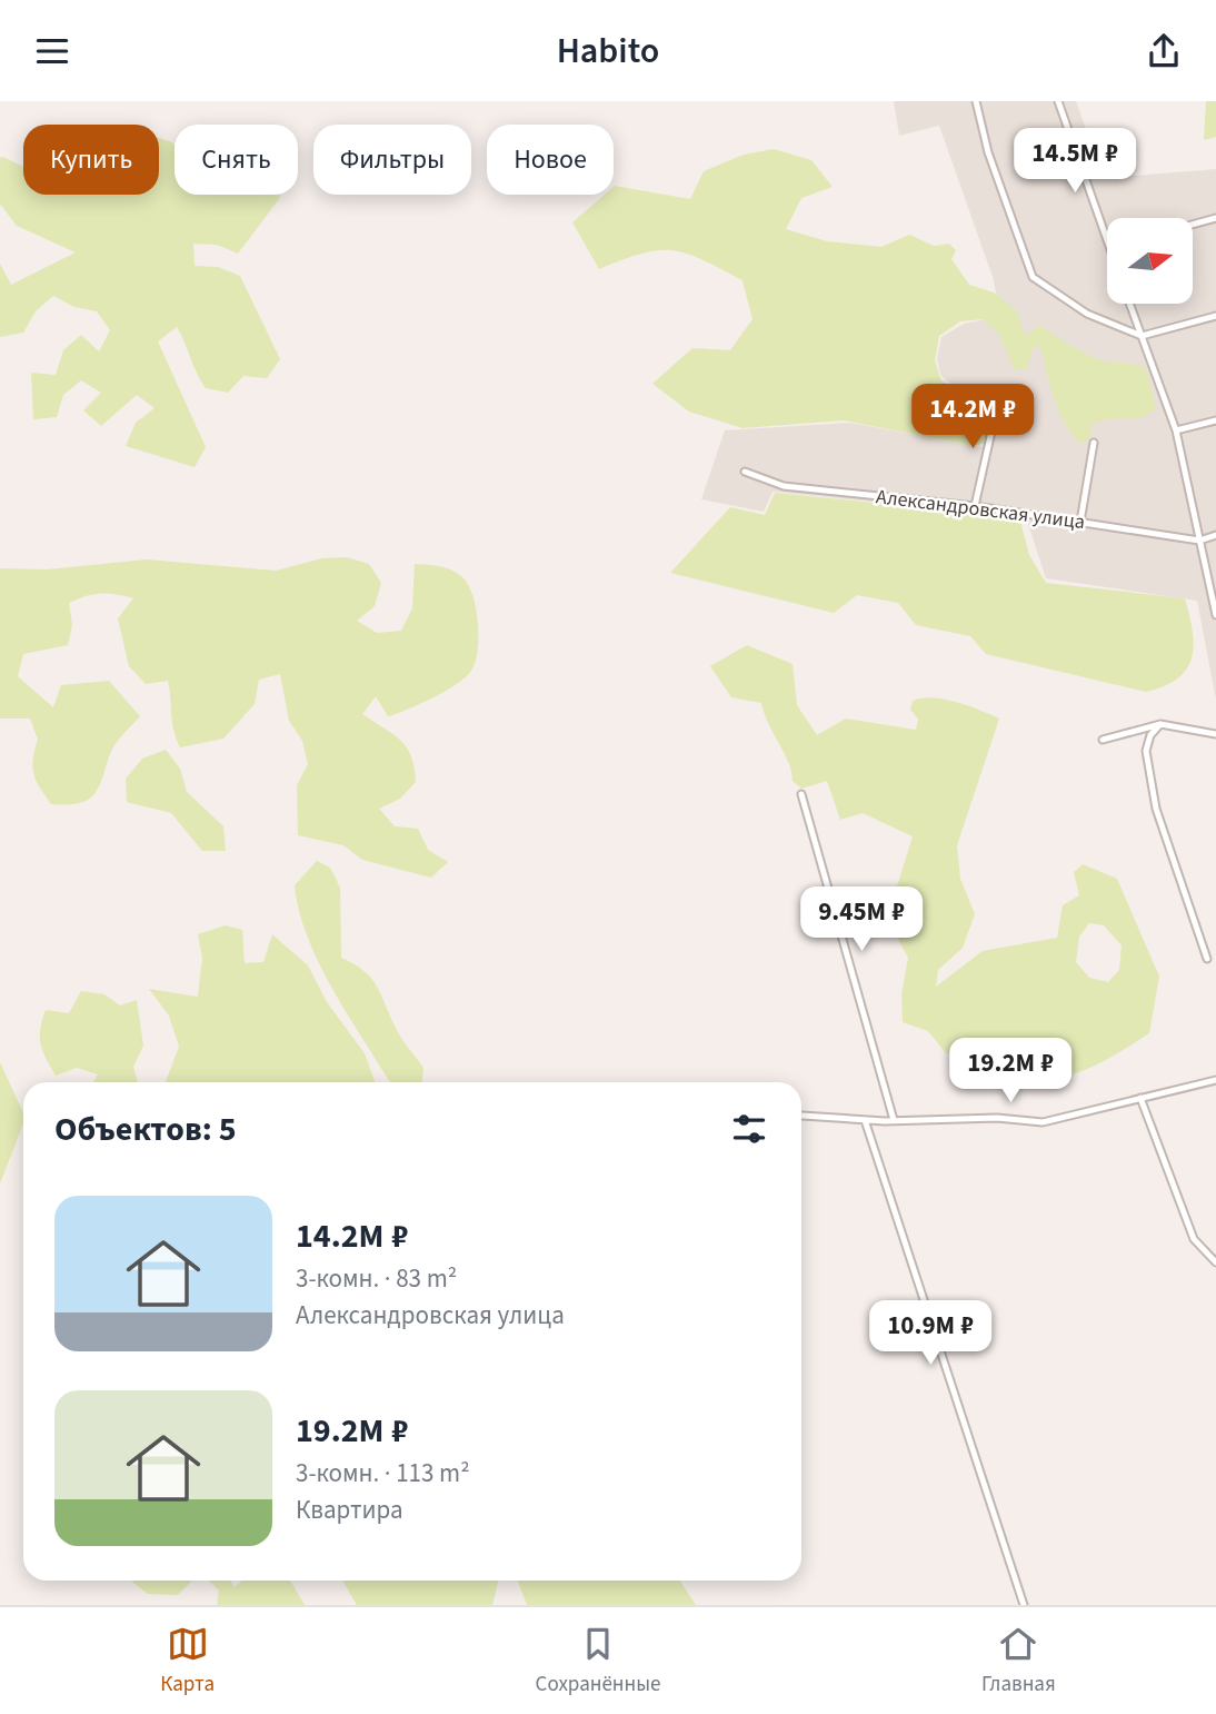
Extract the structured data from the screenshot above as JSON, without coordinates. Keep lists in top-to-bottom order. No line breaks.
{"streets":{"street":["Александровская улица"]},"north":"right","page":{"header":"Habito","chip":["Купить","Снять","Фильтры","Новое"],"price":["14.5M ₽","14.2M ₽","9.45M ₽","19.2M ₽","10.9M ₽"],"heading":"Объектов: 5","list":[{"name":"14.2M ₽","note":"3-комн. · 83 m² · Александровская улица"},{"name":"19.2M ₽","note":"3-комн. · 113 m² · Квартира"}],"tabs":["Карта","Сохранённые","Главная"]}}
